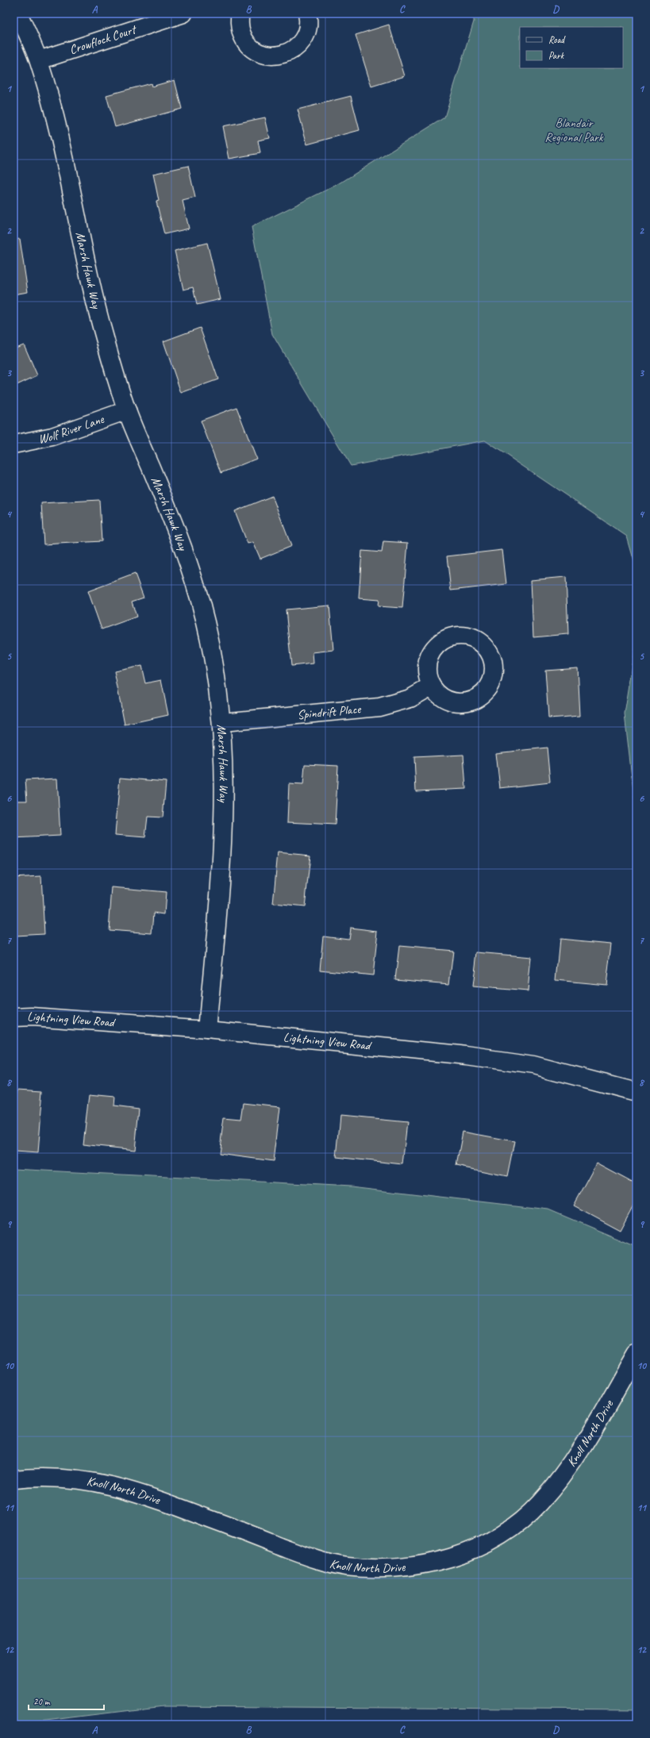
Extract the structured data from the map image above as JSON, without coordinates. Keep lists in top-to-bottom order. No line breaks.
{"streets":{"street":["Crowflock Court","Marsh Hawk Way","Wolf River Lane","Spindrift Place","Lightning View Road","Knoll North Drive"]},"crossings":[["Crowflock Court","Marsh Hawk Way"],["Marsh Hawk Way","Wolf River Lane"],["Marsh Hawk Way","Spindrift Place"],["Marsh Hawk Way","Lightning View Road"]],"parks":["Blandair Regional Park"],"legend":["Road","Park"],"scale_bar":"20 m","grid":{"columns":["A","B","C","D"],"rows":["1","2","3","4","5","6","7","8","9","10","11","12"]}}
